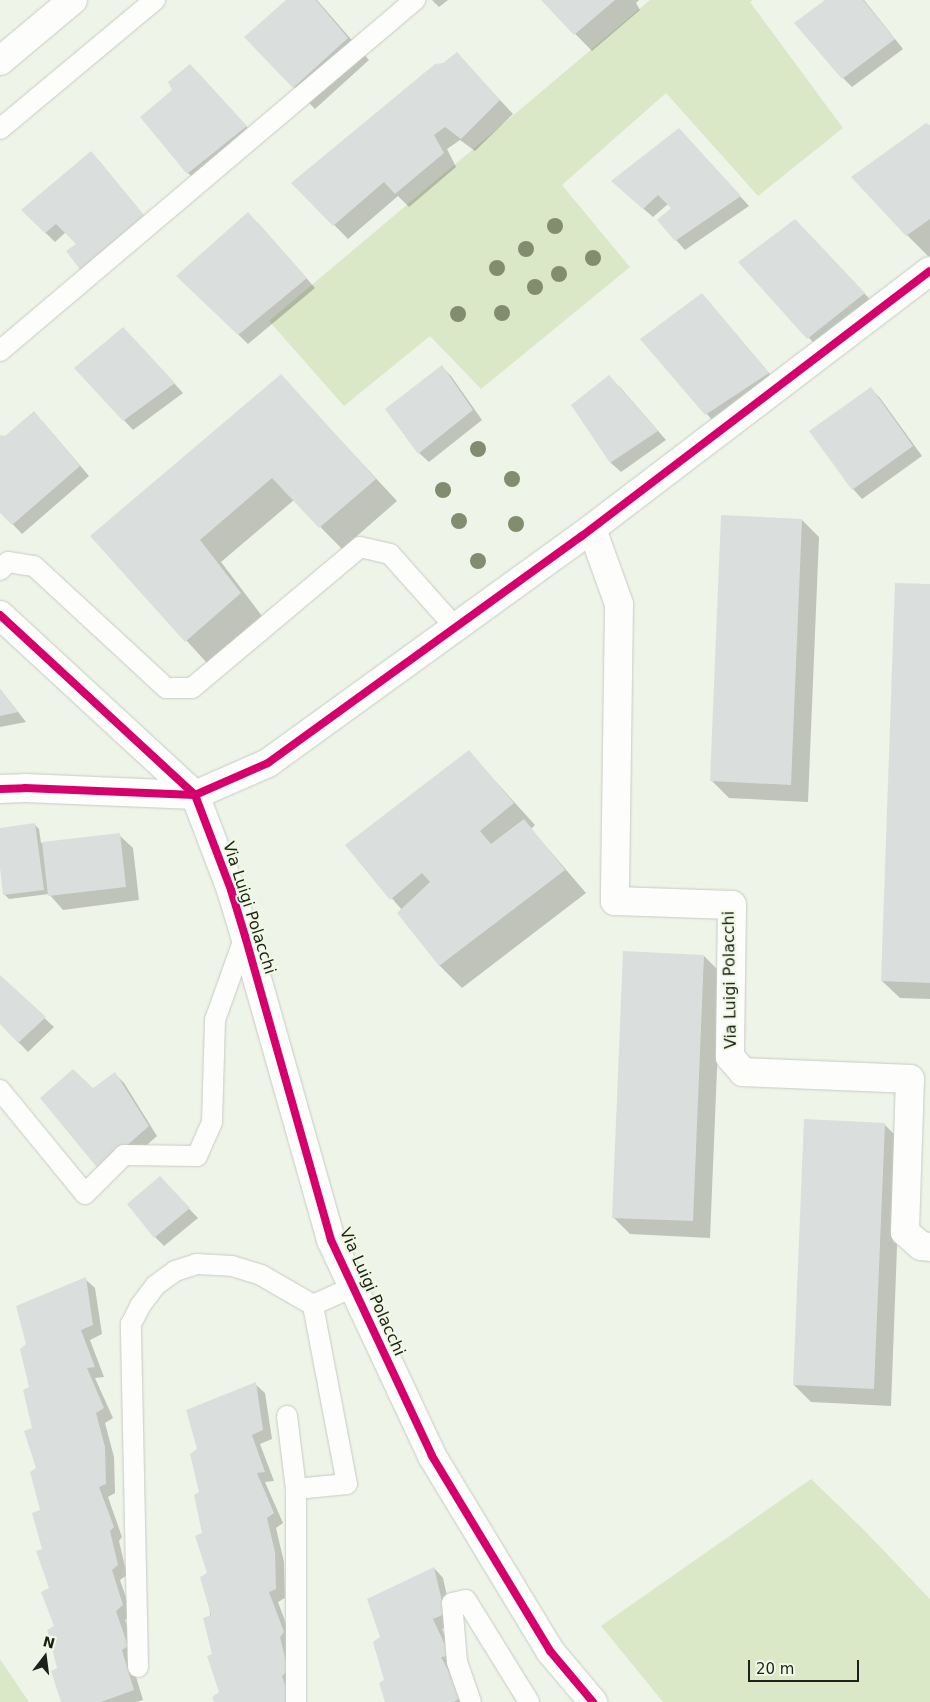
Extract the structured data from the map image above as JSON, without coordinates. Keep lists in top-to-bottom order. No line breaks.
{"streets":{"street":["Via Luigi Polacchi"]},"scale_bar":"20 m","north":"top"}
